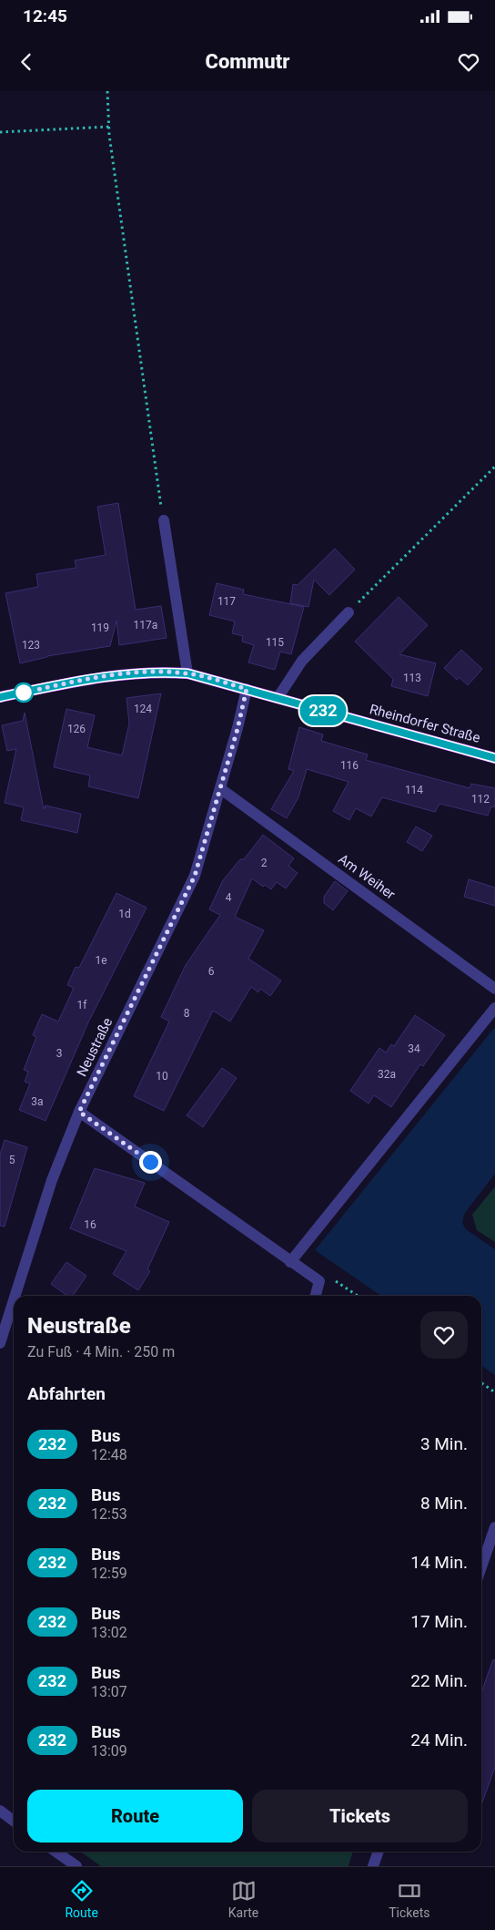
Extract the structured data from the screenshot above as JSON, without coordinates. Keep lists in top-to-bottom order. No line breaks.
{"streets":{"main road":["Rheindorfer Straße"],"street":["Am Weiher","Neustraße"]},"crossings":[["Rheindorfer Straße","Neustraße"],["Am Weiher","Neustraße"]],"lines":["bus line 232"],"house_numbers":["117","117a","119","115","123","113","124","126","116","114","112","2","4","1d","1e","6","1f","8","34","3","32a","10","3a","5","16"],"page":{"status":"12:45","header":"Commutr","on_map":"232","heading":[["Neustraße","Zu Fuß · 4 Min. · 250 m"],"Abfahrten"],"list":[{"mark":"232","name":"Bus","note":"12:48","value":"3 Min."},{"mark":"232","name":"Bus","note":"12:53","value":"8 Min."},{"mark":"232","name":"Bus","note":"12:59","value":"14 Min."},{"mark":"232","name":"Bus","note":"13:02","value":"17 Min."},{"mark":"232","name":"Bus","note":"13:07","value":"22 Min."},{"mark":"232","name":"Bus","note":"13:09","value":"24 Min."}],"buttons":["Route","Tickets"],"tabs":["Route","Karte","Tickets"]}}
